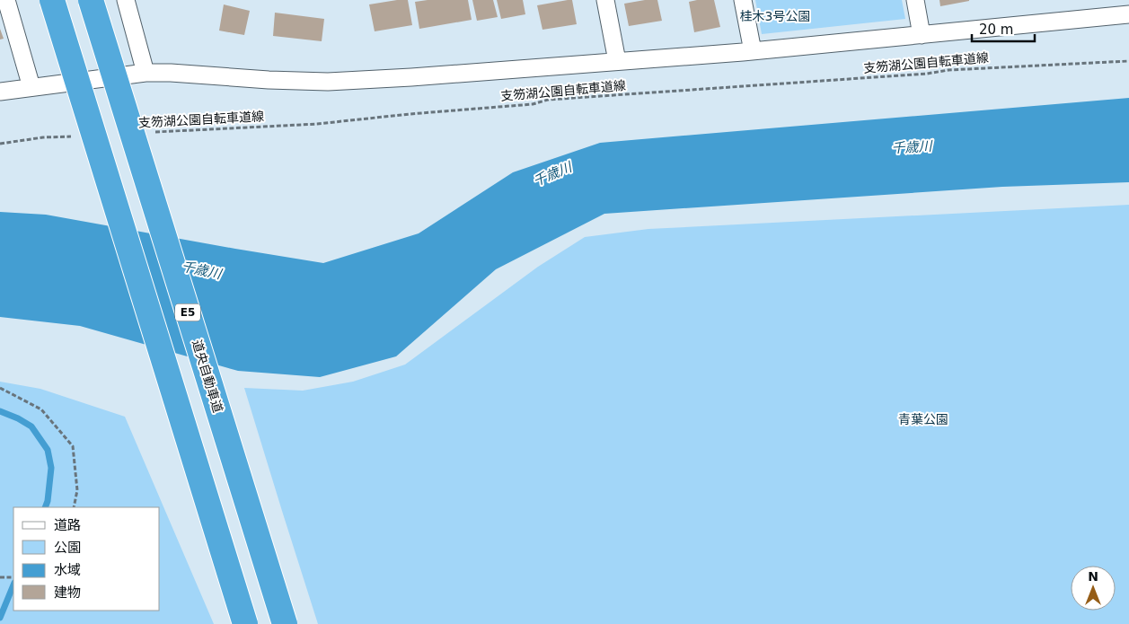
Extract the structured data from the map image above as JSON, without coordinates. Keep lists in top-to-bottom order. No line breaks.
{"streets":{"highway":["E5","道央自動車道"],"path":["支笏湖公園自転車道線"]},"water":["千歳川"],"parks":["桂木3号公園","青葉公園"],"legend":["道路","公園","水域","建物"],"scale_bar":"20 m","north":"top"}
